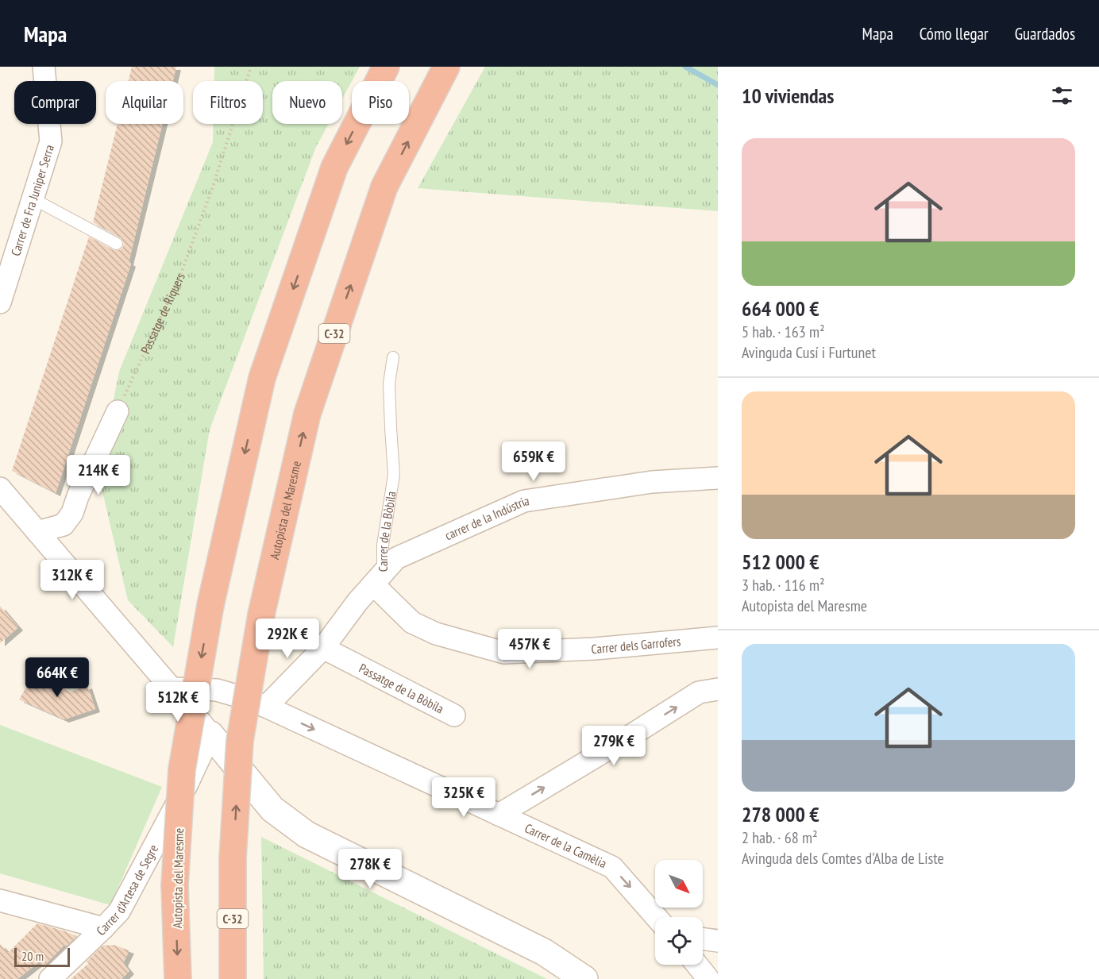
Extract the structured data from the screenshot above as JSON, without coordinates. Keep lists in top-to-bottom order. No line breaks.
{"streets":{"highway":["C-32","Autopista del Maresme"],"street":["Carrer de Fra Juniper Serra","carrer de la Indústria","Carrer de la Bòbila","Carrer dels Garrofers","Passatge de la Bòbila","Carrer de la Camèlia","Carrer d'Artesa de Segre"],"path":["Passatge de Riquers"]},"crossings":[["carrer de la Indústria","Carrer de la Bòbila"],["carrer de la Indústria","Carrer dels Garrofers"],["Carrer de la Bòbila","Carrer dels Garrofers"],["Carrer de la Bòbila","Passatge de la Bòbila"],["Carrer de la Bòbila","Carrer de la Camèlia"]],"scale_bar":"20 m","north":"bottom right","page":{"header":"Mapa","nav":["Mapa","Cómo llegar","Guardados"],"heading":"10 viviendas","chip":["Comprar","Alquilar","Filtros","Nuevo","Piso"],"list":[{"name":"664 000 €","note":"5 hab. · 163 m² · Avinguda Cusí i Furtunet"},{"name":"512 000 €","note":"3 hab. · 116 m² · Autopista del Maresme"},{"name":"278 000 €","note":"2 hab. · 68 m² · Avinguda dels Comtes d'Alba de Liste"}],"price":["659K €","214K €","312K €","292K €","457K €","664K €","512K €","279K €","325K €","278K €"],"scale":"20 m"}}
